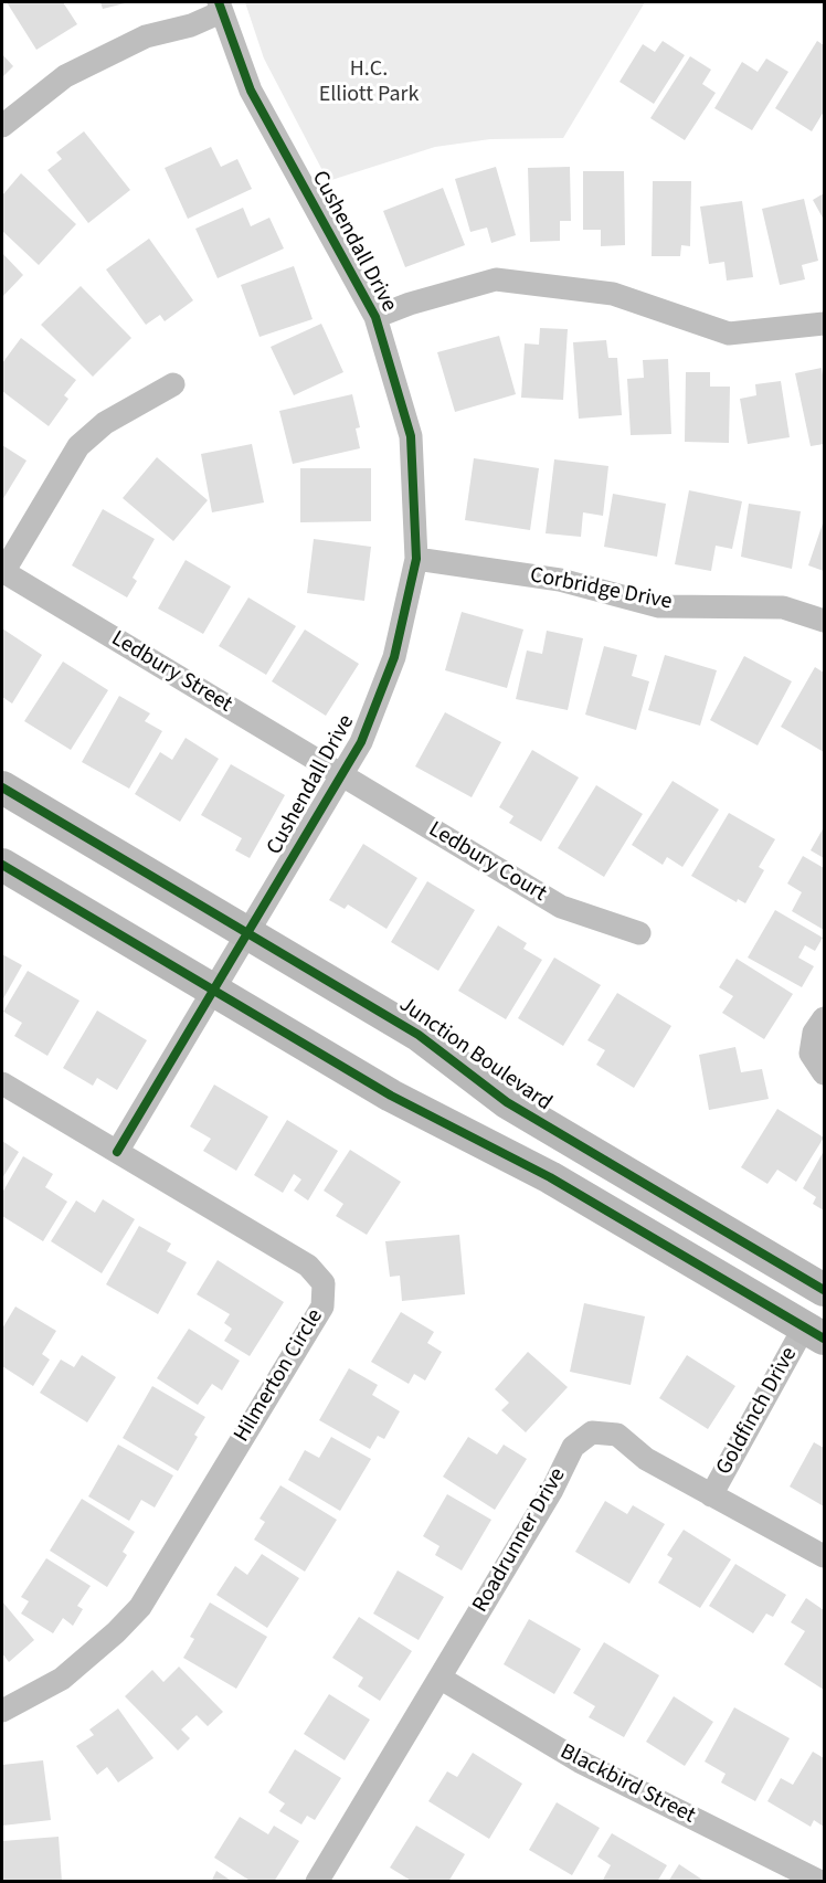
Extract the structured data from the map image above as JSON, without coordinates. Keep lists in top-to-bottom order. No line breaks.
{"streets":{"main road":["Junction Boulevard"],"street":["Cushendall Drive","Corbridge Drive","Ledbury Street","Ledbury Court","Hilmerton Circle","Goldfinch Drive","Roadrunner Drive","Blackbird Street"]},"crossings":[["Cushendall Drive","Corbridge Drive"],["Cushendall Drive","Ledbury Street"],["Cushendall Drive","Ledbury Court"],["Cushendall Drive","Junction Boulevard"],["Cushendall Drive","Hilmerton Circle"],["Ledbury Street","Ledbury Court"],["Goldfinch Drive","Roadrunner Drive"],["Roadrunner Drive","Blackbird Street"]],"parks":["H.C. Elliott Park"]}
